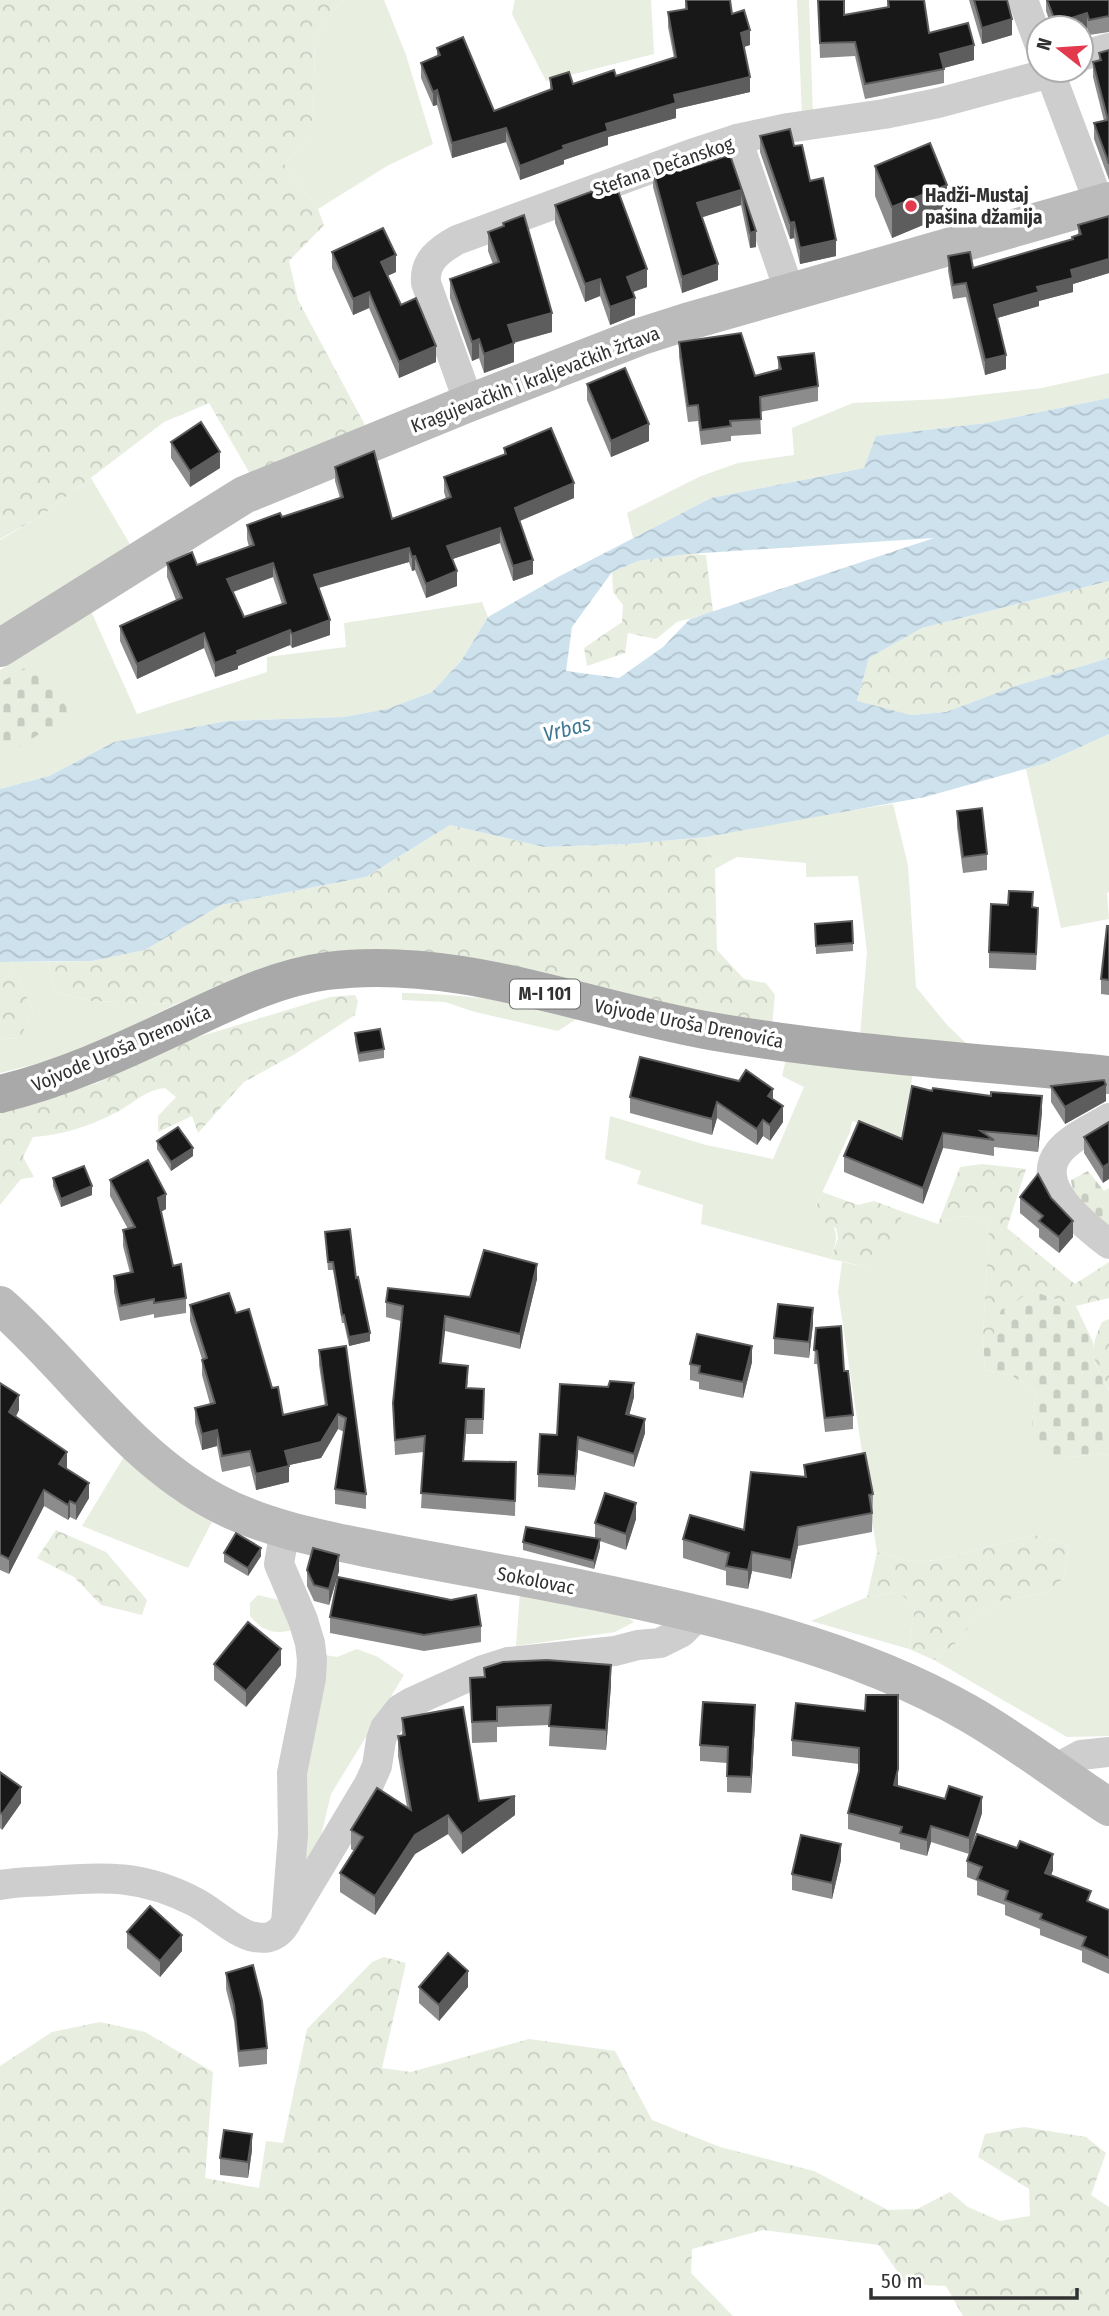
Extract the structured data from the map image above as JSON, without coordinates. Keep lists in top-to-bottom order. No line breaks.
{"streets":{"main road":["Kragujevačkih i kraljevačkih žrtava","M-I 101","Vojvode Uroša Drenovića","Sokolovac"],"street":["Stefana Dečanskog"]},"crossings":[["Stefana Dečanskog","Kragujevačkih i kraljevačkih žrtava"]],"water":["Vrbas"],"places":["Hadži-Mustaj pašina džamija"],"scale_bar":"50 m","north":"left"}
